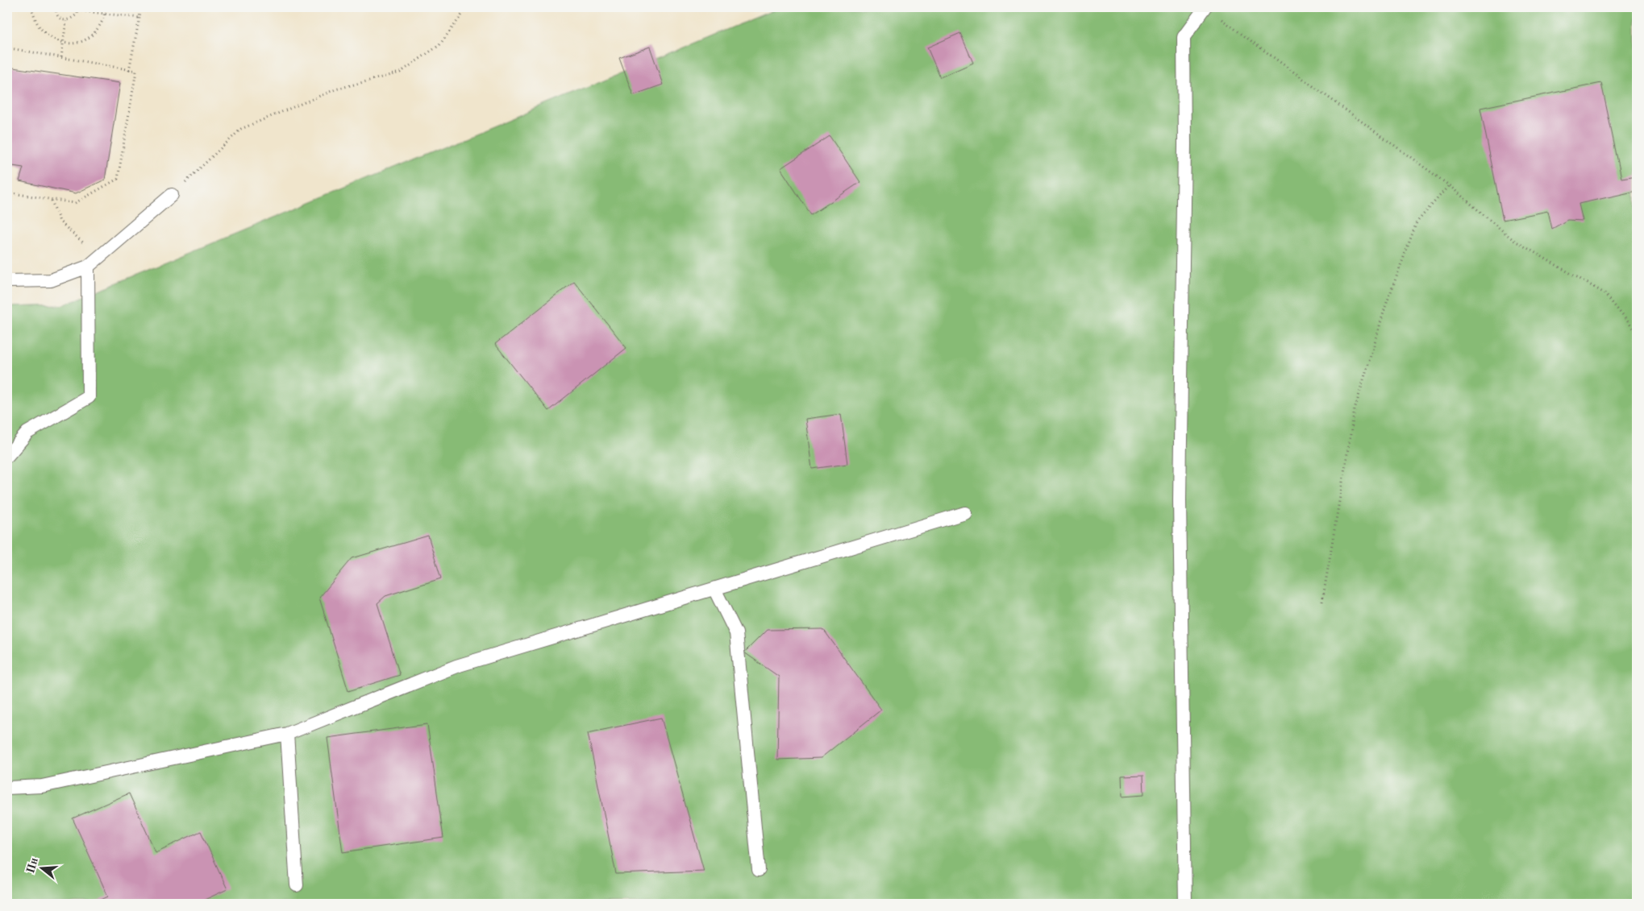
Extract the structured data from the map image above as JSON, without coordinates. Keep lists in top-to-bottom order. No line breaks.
{"north":"left"}
